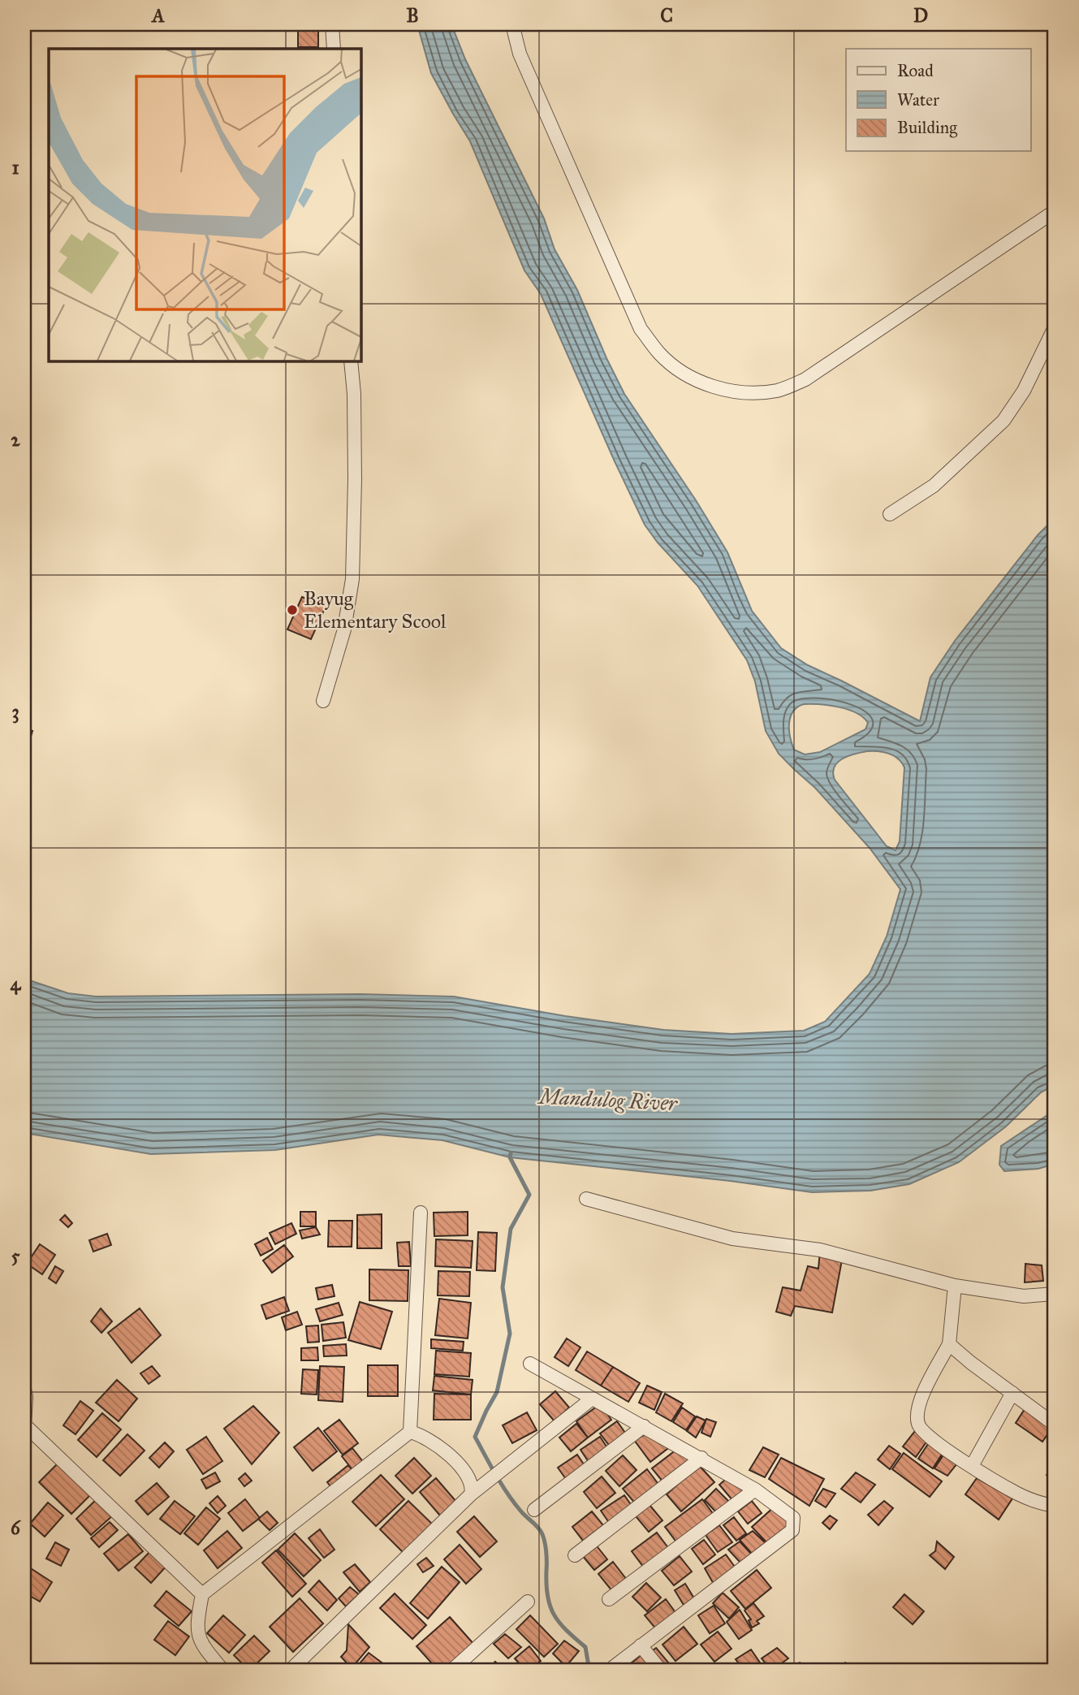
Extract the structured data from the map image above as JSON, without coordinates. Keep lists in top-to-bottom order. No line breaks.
{"water":["Mandulog River"],"places":["Bayug Elementary Scool"],"legend":["Road","Water","Building"],"grid":{"columns":["A","B","C","D"],"rows":["1","2","3","4","5","6"]}}
